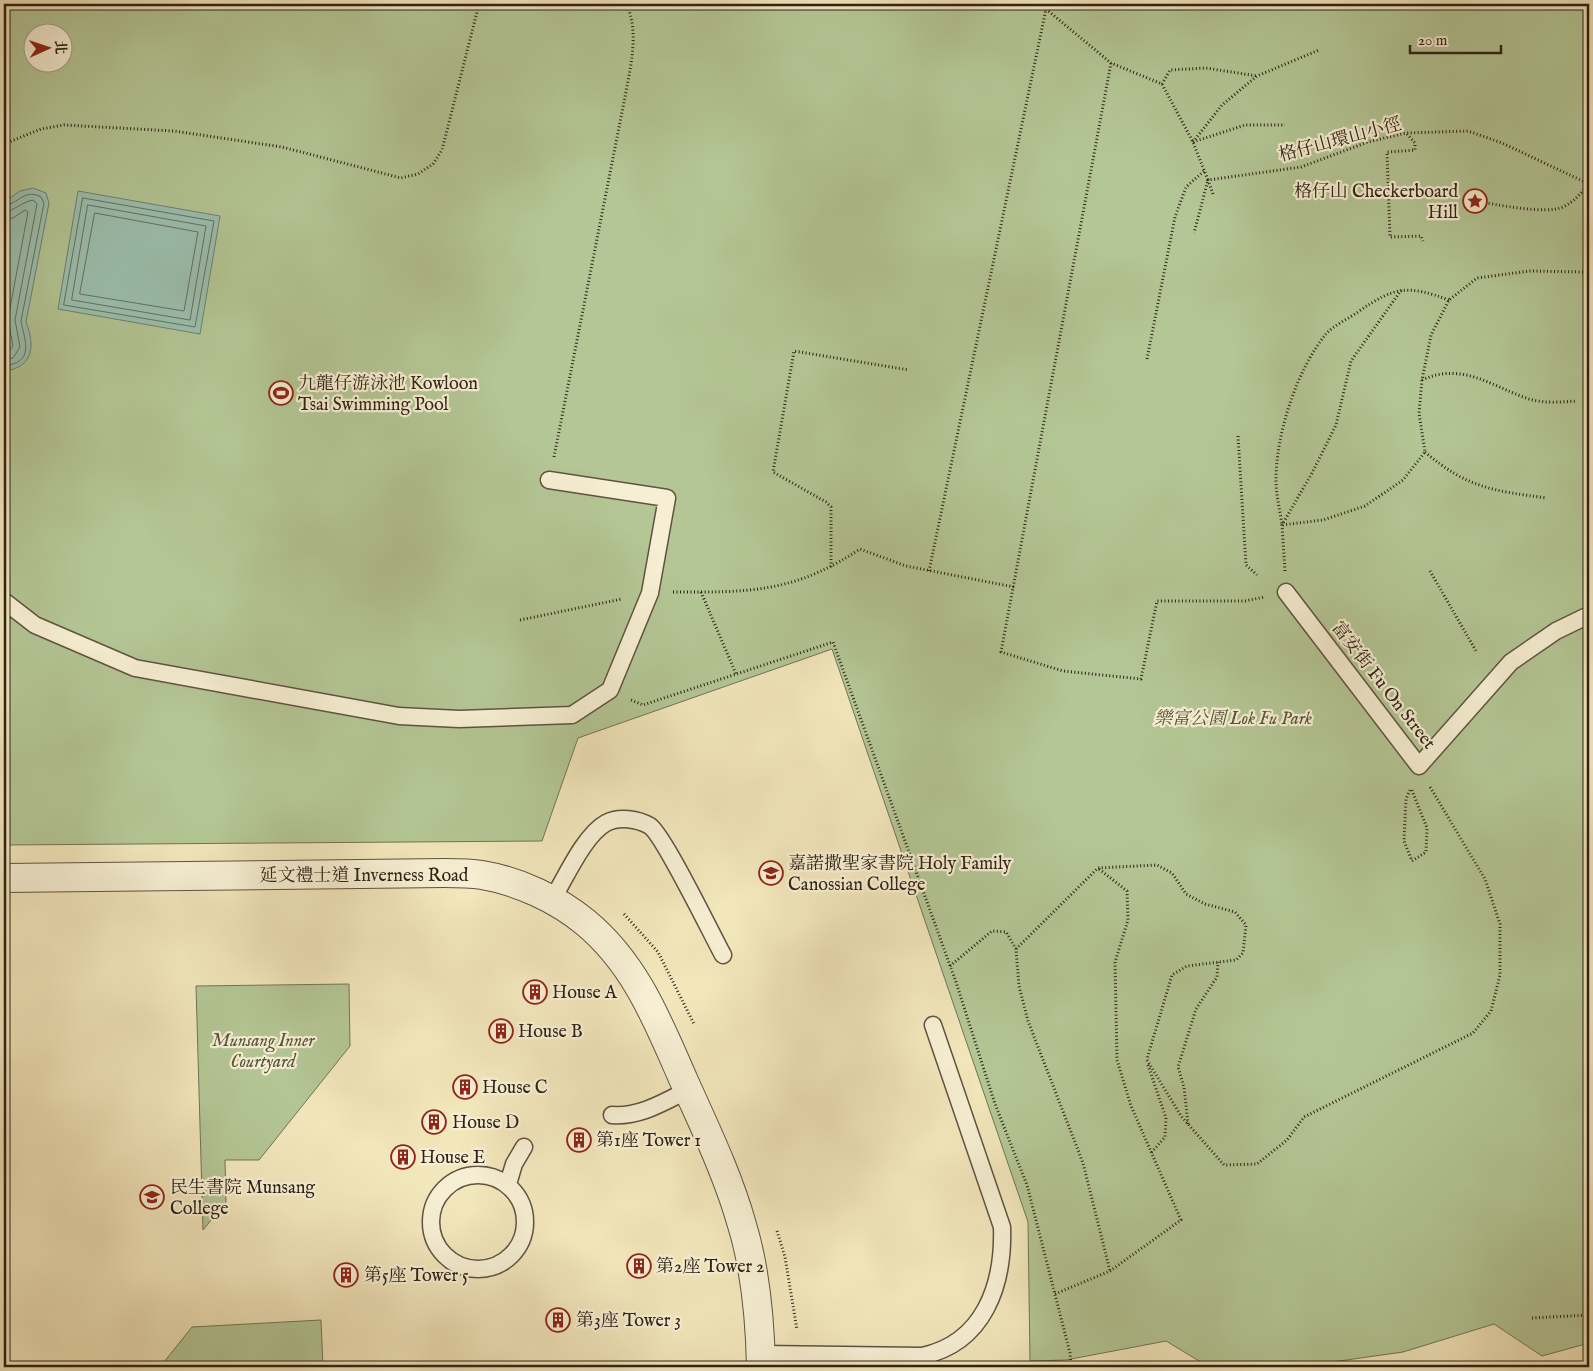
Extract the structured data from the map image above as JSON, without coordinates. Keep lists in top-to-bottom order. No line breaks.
{"streets":{"street":["延文禮士道 Inverness Road"],"lane":["富安街 Fu On Street"],"path":["格仔山環山小徑"]},"parks":["樂富公園 Lok Fu Park","Munsang Inner Courtyard"],"places":{"place":["格仔山 Checkerboard Hill"],"sports":["九龍仔游泳池 Kowloon Tsai Swimming Pool"],"school or university":["嘉諾撒聖家書院 Holy Family Canossian College","民生書院 Munsang College"],"building":["House A","House B","House C","House D","第1座 Tower 1","House E","第2座 Tower 2","第5座 Tower 5","第3座 Tower 3"]},"scale_bar":"20 m","north":"right"}
